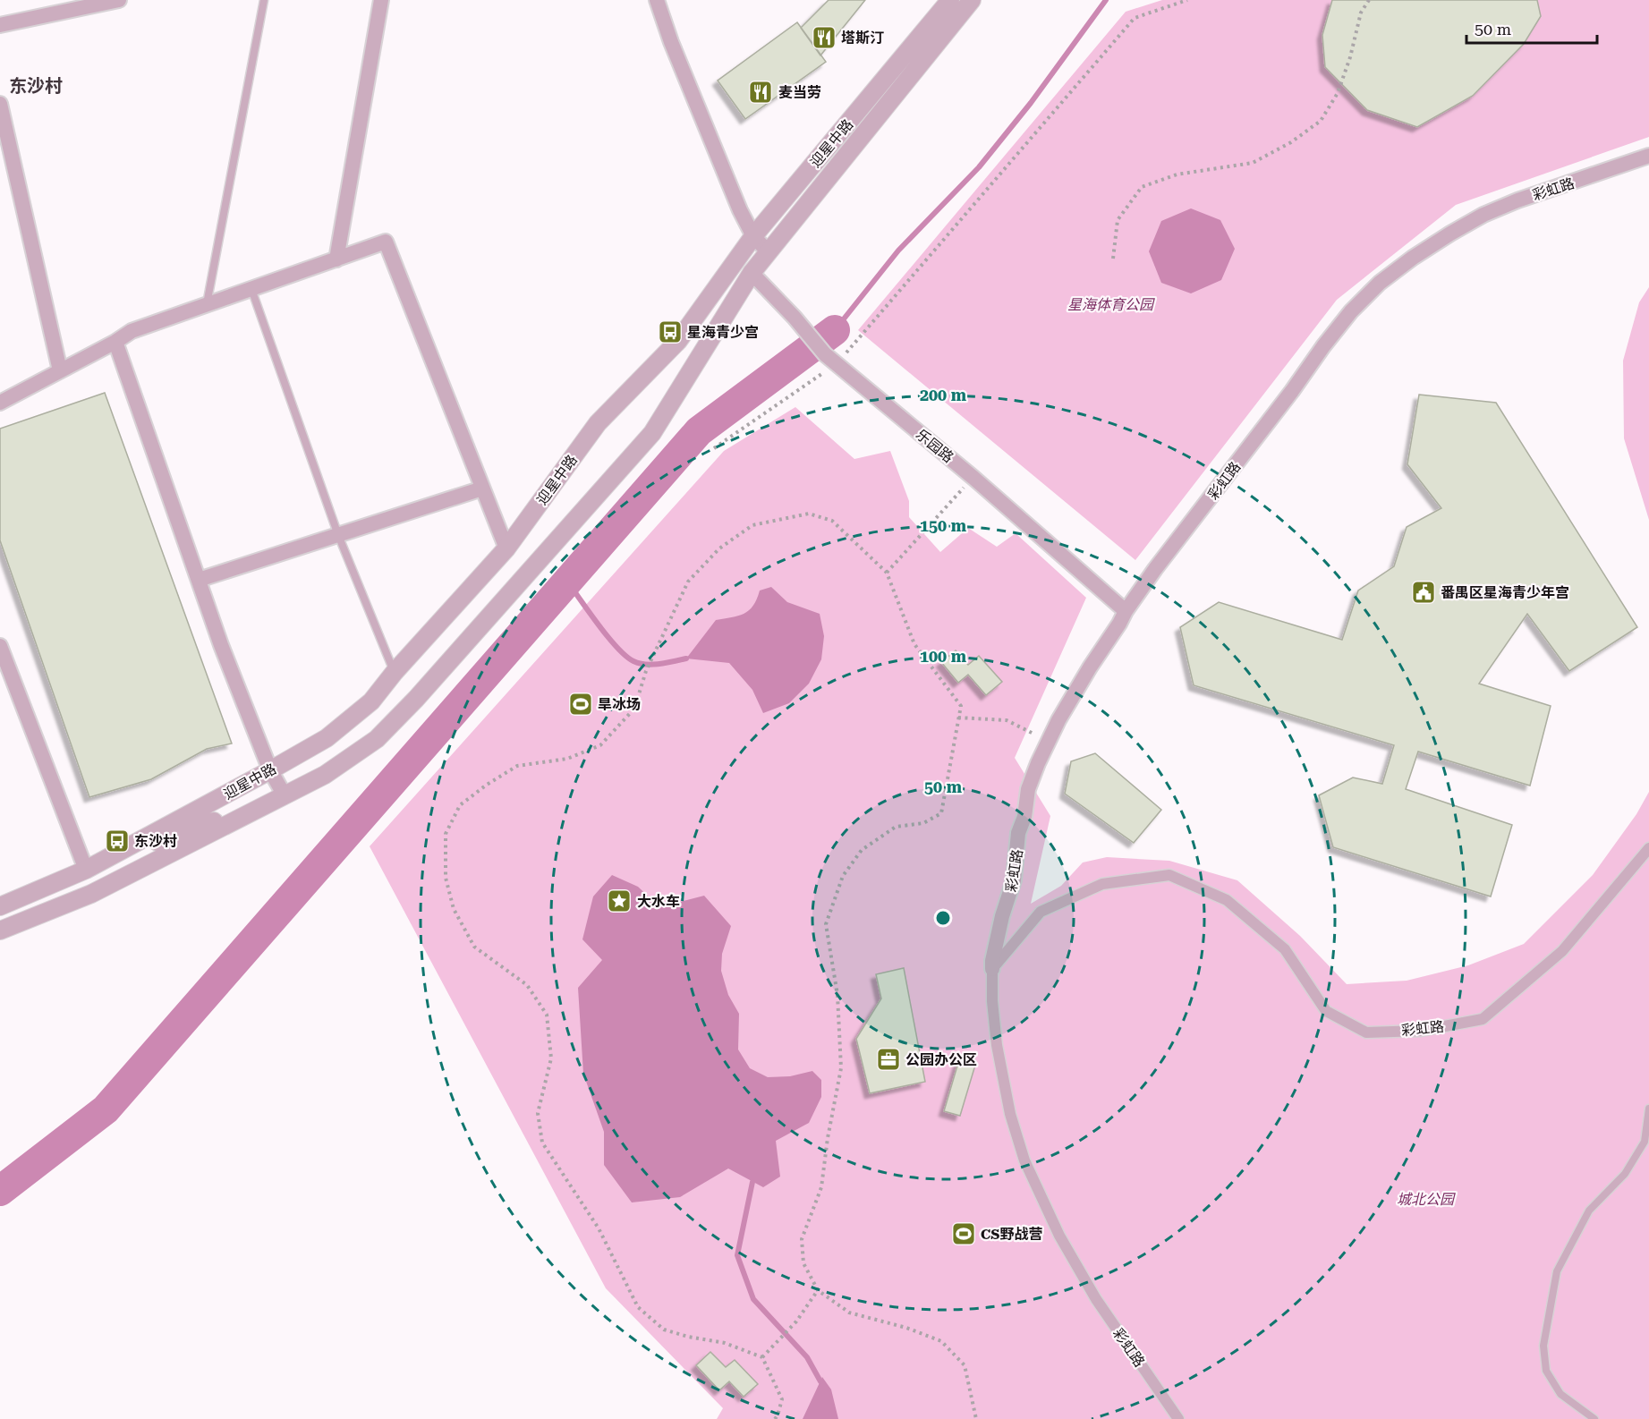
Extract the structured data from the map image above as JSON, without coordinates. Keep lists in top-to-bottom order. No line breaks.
{"streets":{"street":["迎星中路","彩虹路","乐园路"]},"crossings":[["迎星中路","乐园路"],["彩虹路","乐园路"]],"districts":["东沙村"],"parks":["星海体育公园","城北公园"],"places":{"restaurant":["塔斯汀","麦当劳"],"bus stop":["星海青少宫","东沙村"],"public building":["番禺区星海青少年宫"],"sports":["旱冰场","CS野战营"],"place":["大水车"],"office":["公园办公区"]},"scale_bar":"50 m","rings":["200 m","150 m","100 m","50 m"]}
